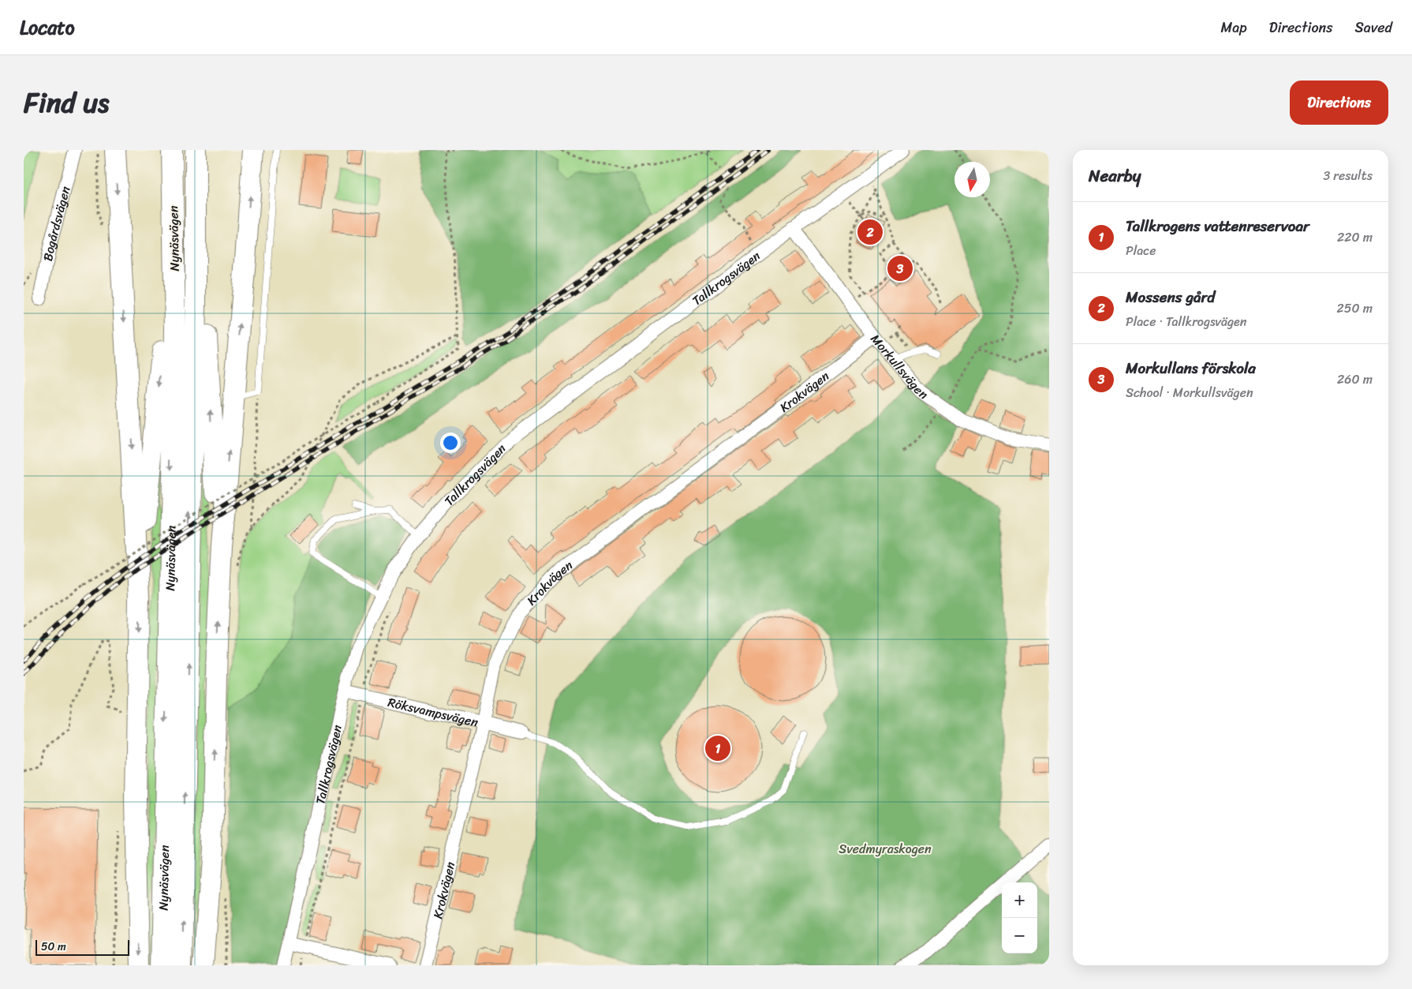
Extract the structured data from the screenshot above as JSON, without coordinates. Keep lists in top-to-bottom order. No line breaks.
{"streets":{"highway":["Nynäsvägen"],"street":["Bogårdsvägen","Tallkrogsvägen","Morkullsvägen","Krokvägen","Röksvampsvägen"]},"crossings":[["Tallkrogsvägen","Morkullsvägen"],["Tallkrogsvägen","Röksvampsvägen"],["Morkullsvägen","Krokvägen"],["Krokvägen","Röksvampsvägen"]],"parks":["Svedmyraskogen"],"scale_bar":"50 m","north":"bottom","page":{"header":"Locato","nav":["Map","Directions","Saved"],"title":"Find us","buttons":"Directions","heading":["Nearby","3 results"],"list":[{"mark":"1","name":"Tallkrogens vattenreservoar","note":"Place","value":"220 m"},{"mark":"2","name":"Mossens gård","note":"Place · Tallkrogsvägen","value":"250 m"},{"mark":"3","name":"Morkullans förskola","note":"School · Morkullsvägen","value":"260 m"}],"pins":["2","3","1"],"map_buttons":["+","−"],"scale":"50 m"}}
